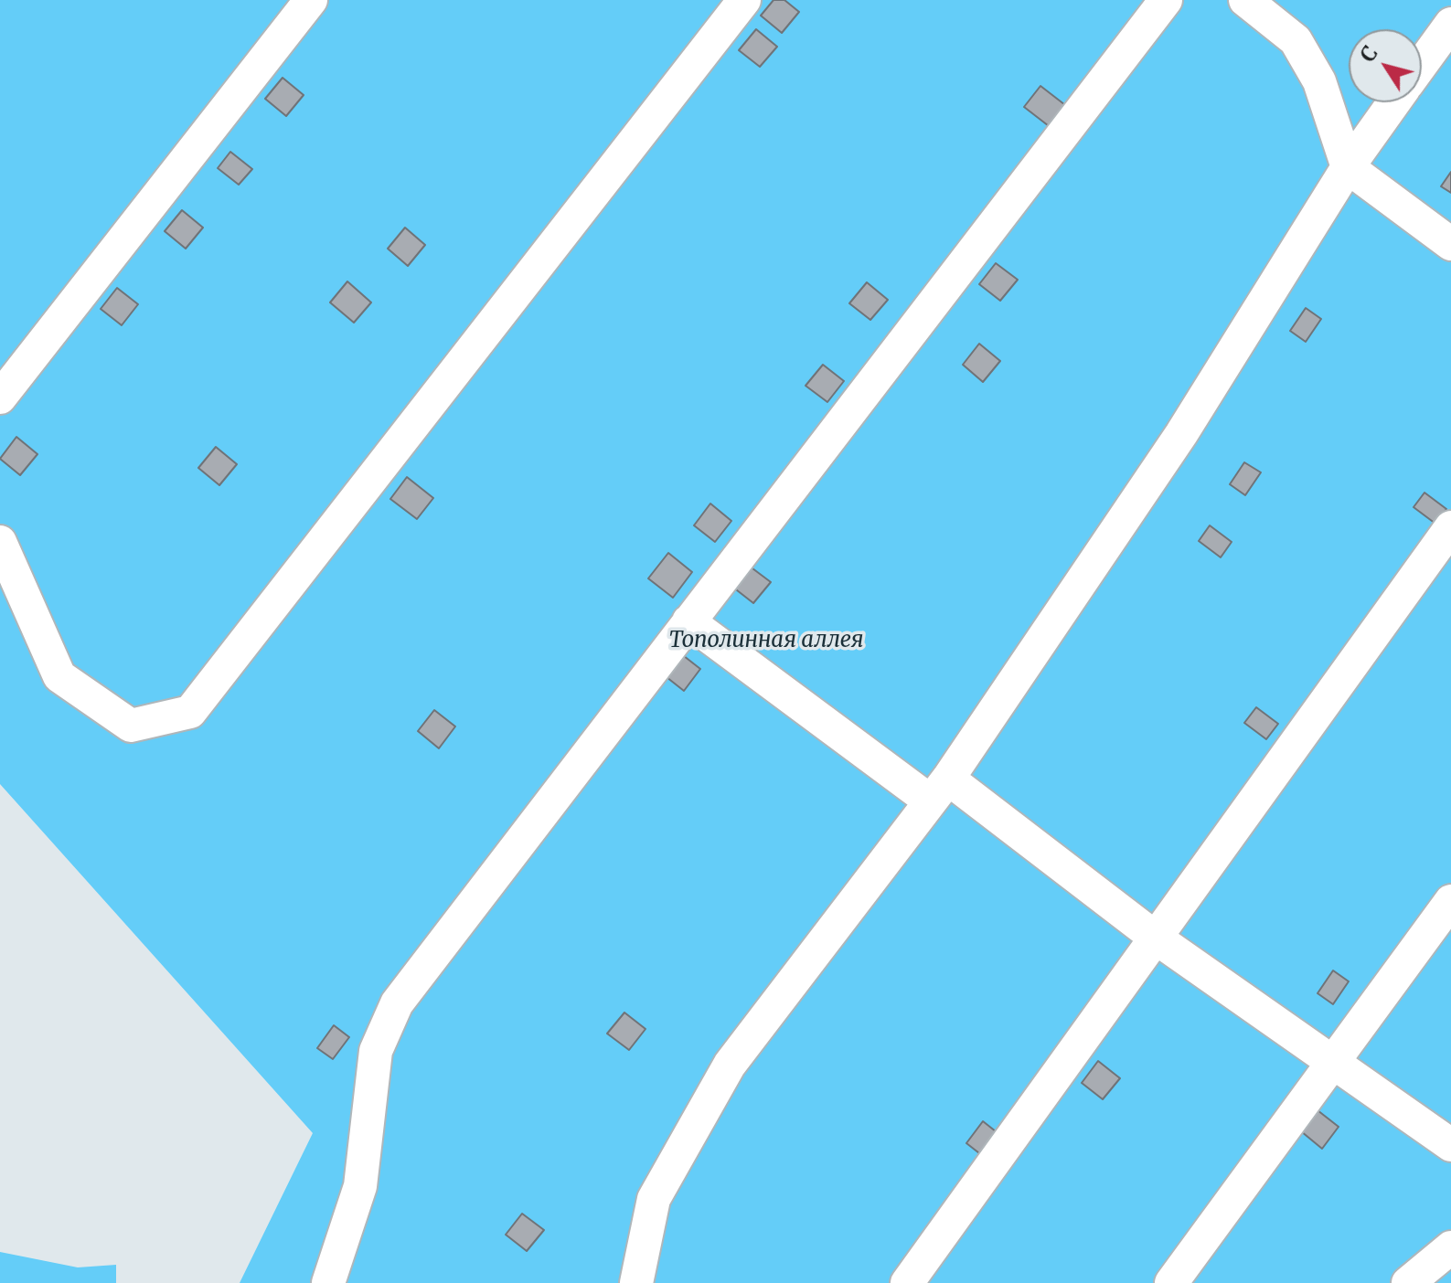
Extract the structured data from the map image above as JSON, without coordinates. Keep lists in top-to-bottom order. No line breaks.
{"parks":["Тополинная аллея"],"north":"top left"}
